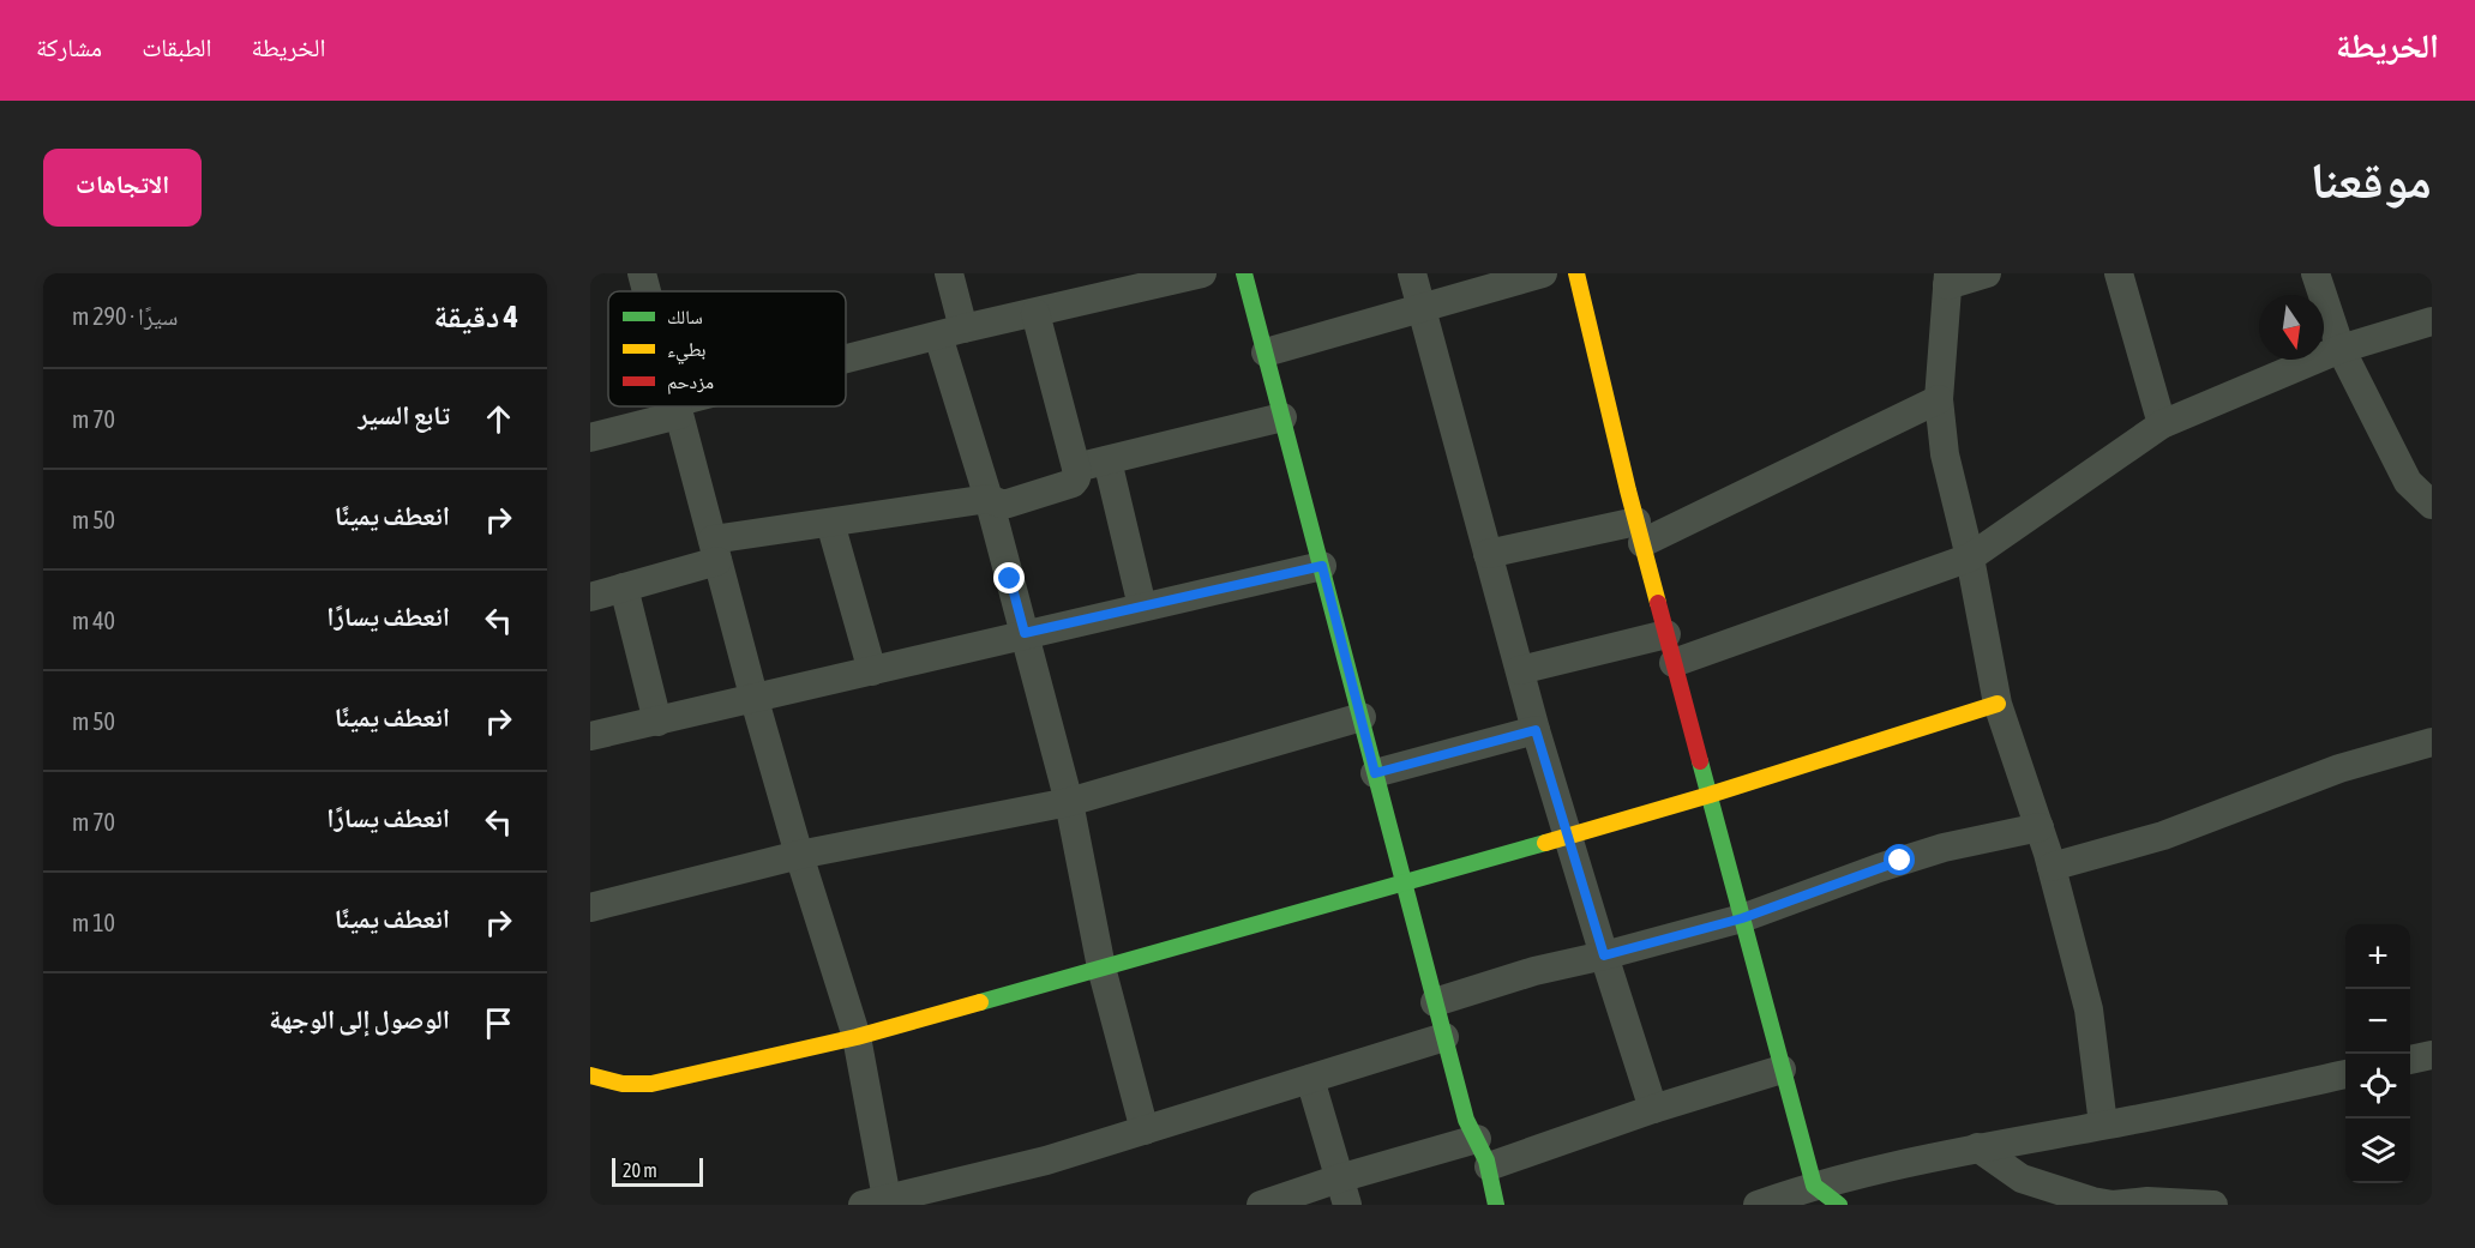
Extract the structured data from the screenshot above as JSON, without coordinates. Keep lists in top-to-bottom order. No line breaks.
{"legend":["سالك","بطيء","مزدحم"],"scale_bar":"20 m","north":"bottom","page":{"header":"الخريطة","nav":["الخريطة","الطبقات","مشاركة"],"title":"موقعنا","buttons":"الاتجاهات","heading":["4 دقيقة","سيرًا · 290 m"],"list":[["تابع السير","70 m"],["انعطف يمينًا","50 m"],["انعطف يسارًا","40 m"],["انعطف يمينًا","50 m"],["انعطف يسارًا","70 m"],["انعطف يمينًا","10 m"],"الوصول إلى الوجهة"],"map_buttons":["+","−"],"scale":"20 m"}}
